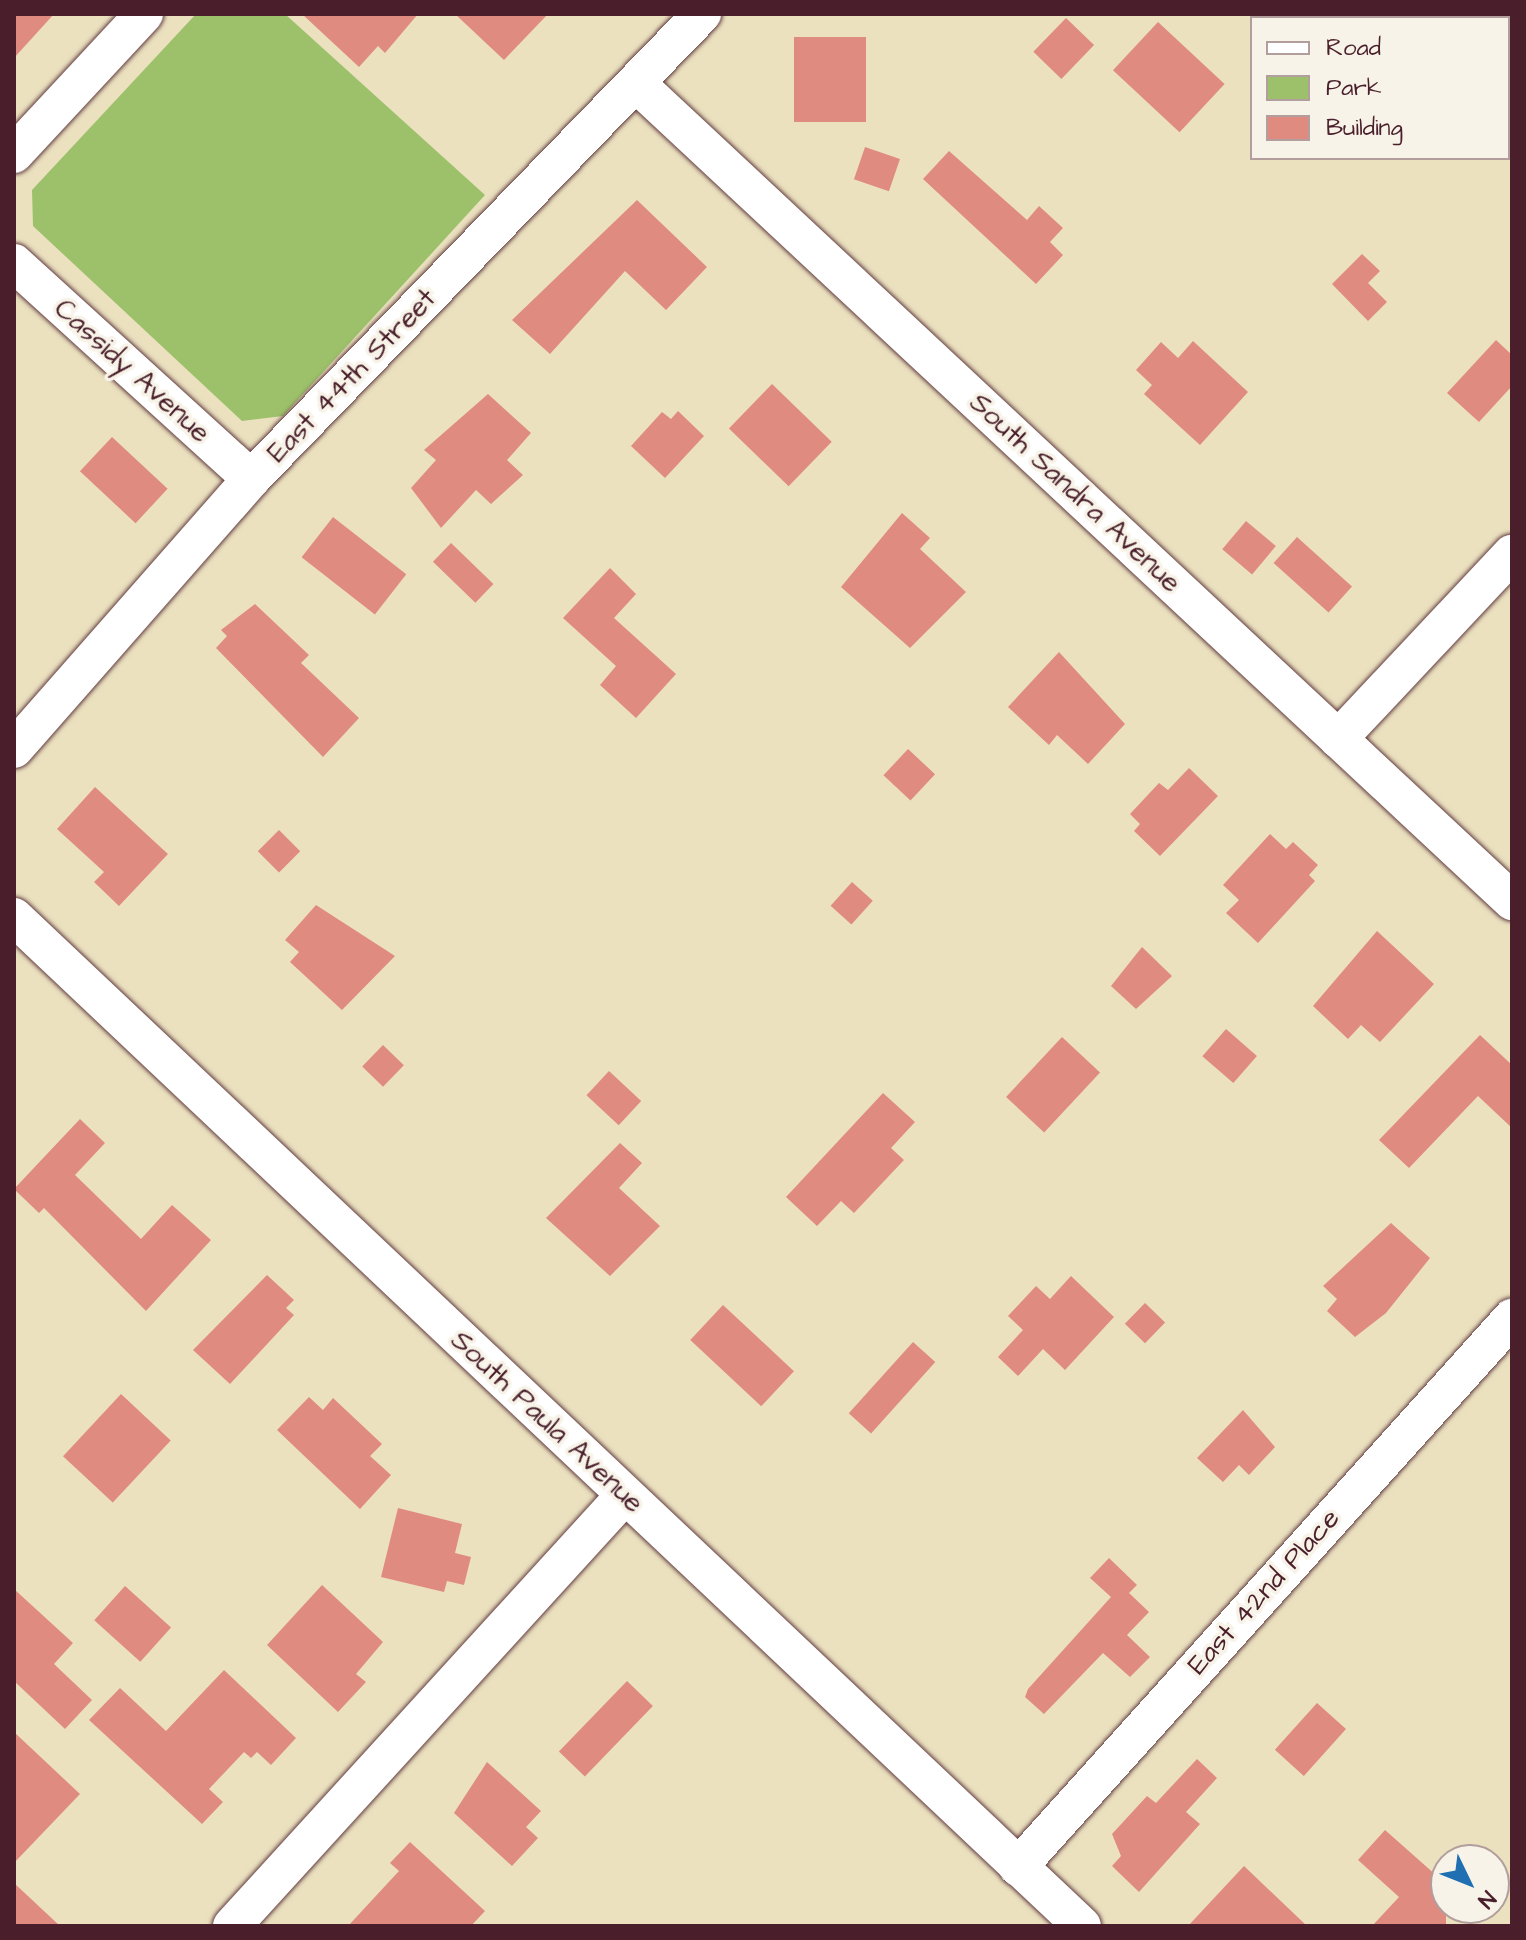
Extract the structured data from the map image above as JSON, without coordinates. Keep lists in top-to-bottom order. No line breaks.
{"streets":{"street":["Cassidy Avenue","East 44th Street","South Sandra Avenue","South Paula Avenue","East 42nd Place"]},"crossings":[["Cassidy Avenue","East 44th Street"],["East 44th Street","South Sandra Avenue"],["South Paula Avenue","East 42nd Place"]],"legend":["Road","Park","Building"],"north":"bottom right"}
